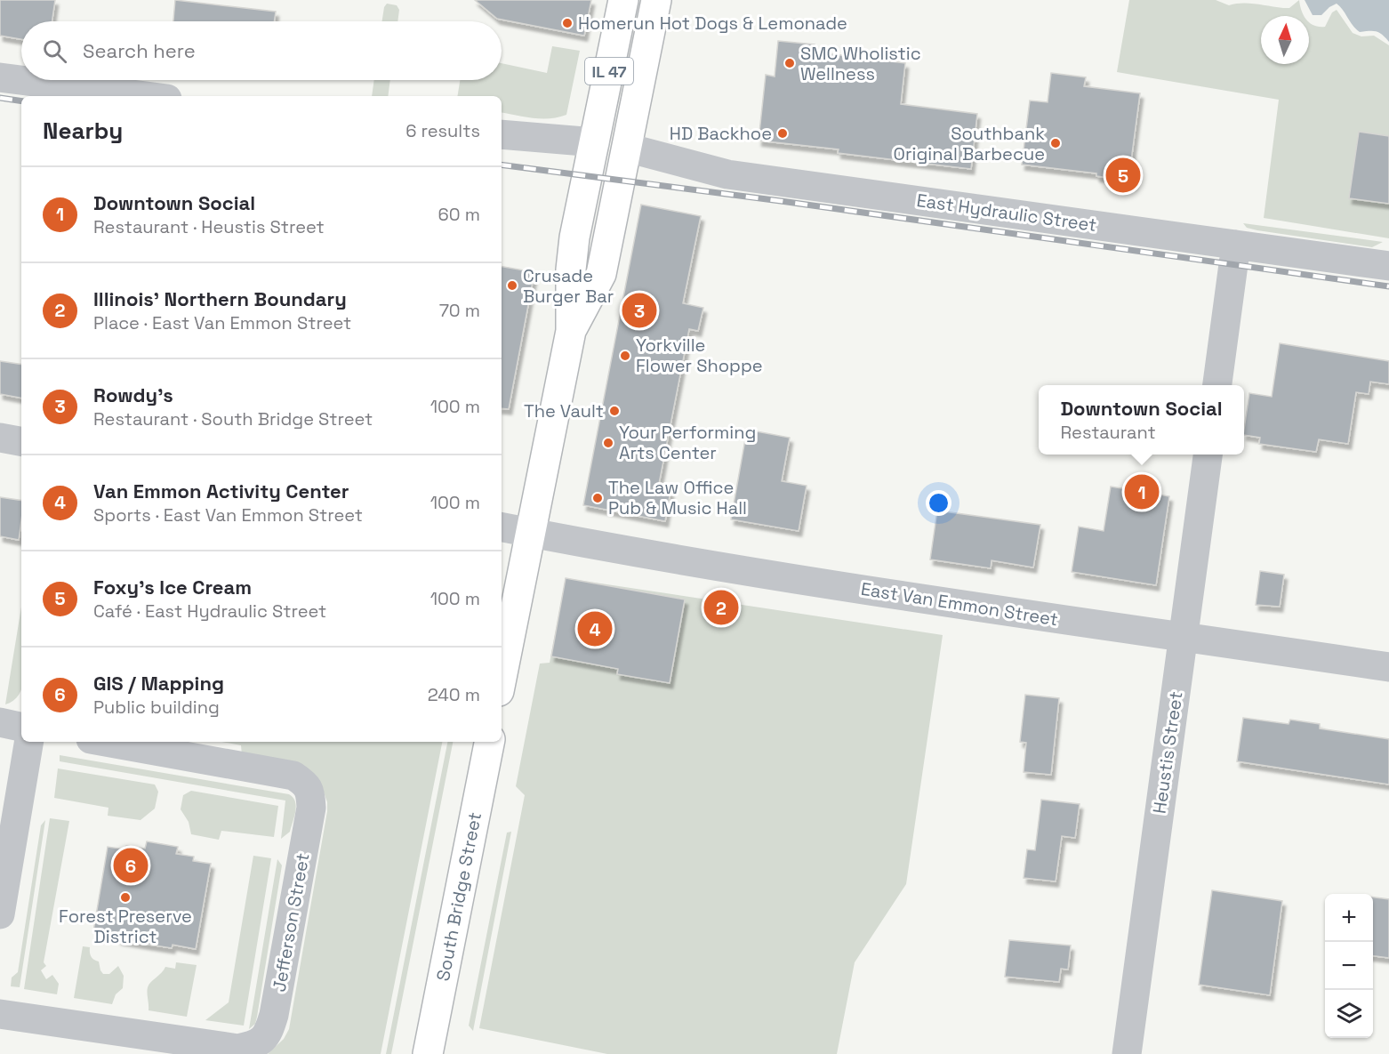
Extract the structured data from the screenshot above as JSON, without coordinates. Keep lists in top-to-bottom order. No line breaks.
{"streets":{"highway":["IL 47","South Bridge Street"],"street":["East Hydraulic Street","East Van Emmon Street","Heustis Street","Jefferson Street"]},"crossings":[["East Van Emmon Street","Heustis Street"]],"places":["Homerun Hot Dogs & Lemonade","SMC Wholistic Wellness","HD Backhoe","Southbank Original Barbecue","Crusade Burger Bar","Yorkville Flower Shoppe","The Vault","Your Performing Arts Center","The Law Office Pub & Music Hall","Forest Preserve District"],"north":"top","page":{"search":"Search here","heading":["Nearby","6 results"],"pins":["5","3","1","2","4","6"],"list":[{"mark":"1","name":"Downtown Social","note":"Restaurant · Heustis Street","value":"60 m"},{"mark":"2","name":"Illinois' Northern Boundary","note":"Place · East Van Emmon Street","value":"70 m"},{"mark":"3","name":"Rowdy's","note":"Restaurant · South Bridge Street","value":"100 m"},{"mark":"4","name":"Van Emmon Activity Center","note":"Sports · East Van Emmon Street","value":"100 m"},{"mark":"5","name":"Foxy's Ice Cream","note":"Café · East Hydraulic Street","value":"100 m"},{"mark":"6","name":"GIS / Mapping","note":"Public building","value":"240 m"}],"popup":["Downtown Social","Restaurant"],"map_buttons":["+","−"]}}
